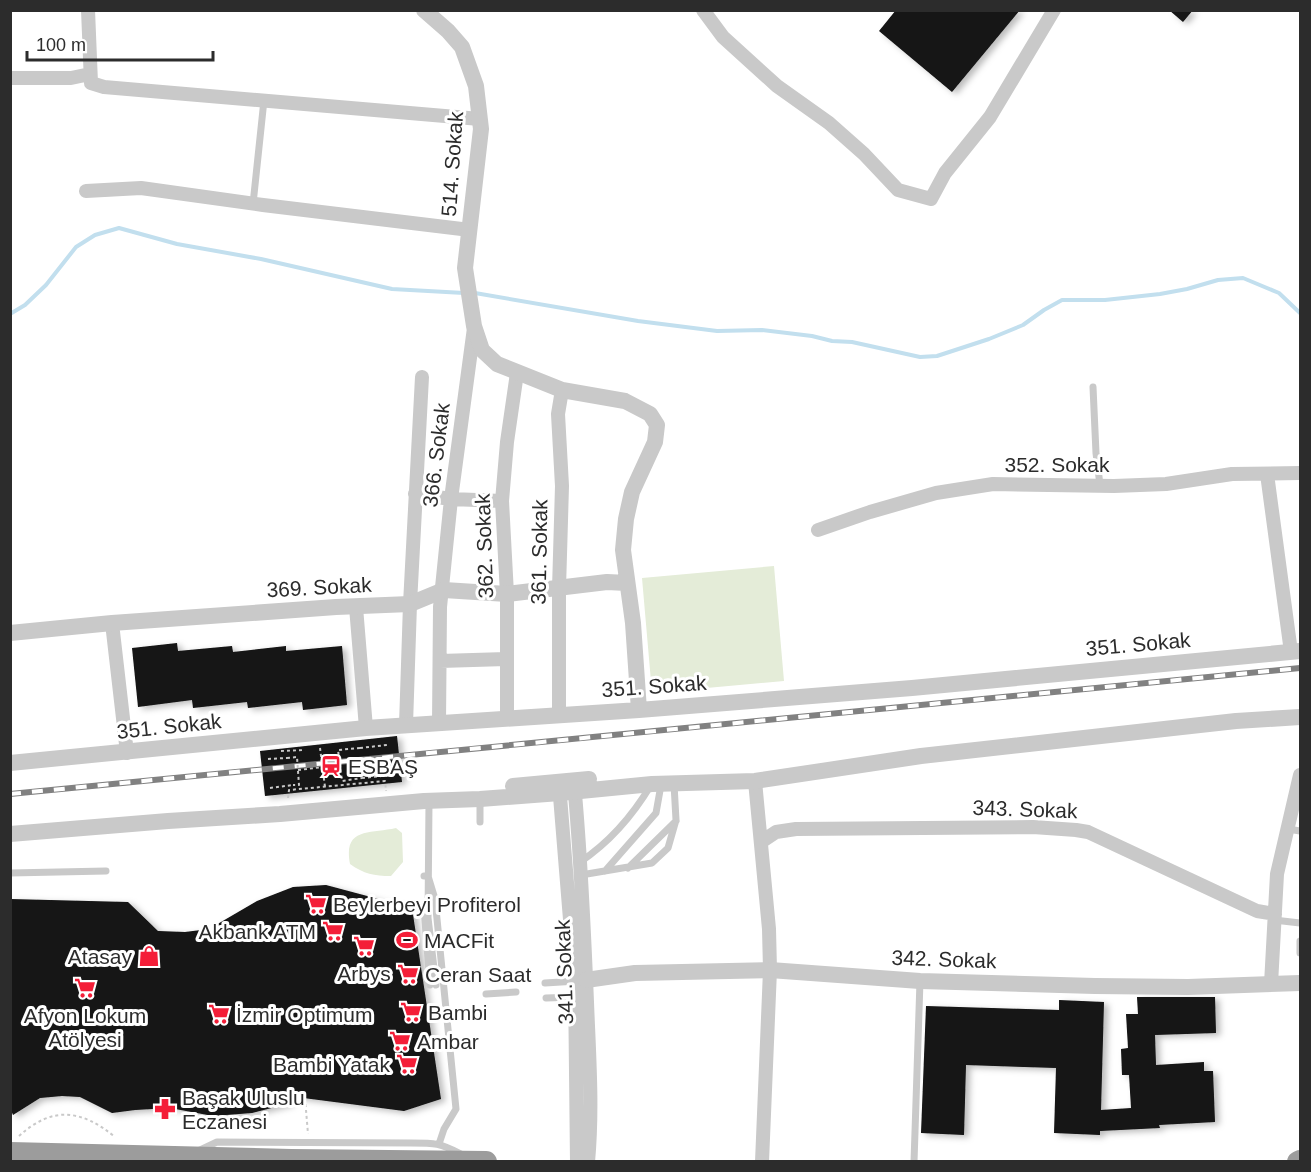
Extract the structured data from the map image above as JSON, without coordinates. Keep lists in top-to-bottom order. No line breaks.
{"streets":{"street":["514. Sokak","366. Sokak","352. Sokak","362. Sokak","361. Sokak","369. Sokak","351. Sokak","343. Sokak","342. Sokak","341. Sokak"]},"crossings":[["514. Sokak","366. Sokak"],["514. Sokak","362. Sokak"],["514. Sokak","361. Sokak"],["514. Sokak","369. Sokak"],["366. Sokak","369. Sokak"],["366. Sokak","351. Sokak"],["362. Sokak","369. Sokak"],["362. Sokak","351. Sokak"],["361. Sokak","369. Sokak"],["361. Sokak","351. Sokak"],["342. Sokak","341. Sokak"]],"places":{"station":["ESBAŞ"],"supermarket":["Beylerbeyi Profiterol","Akbank ATM","Arbys","Ceran Saat","Afyon Lokum Atölyesi","Bambi","İzmir Optimum","Ambar","Bambi Yatak"],"sports":["MACFit"],"shop":["Atasay"],"pharmacy":["Başak Uluslu Eczanesi"]},"scale_bar":"100 m"}
